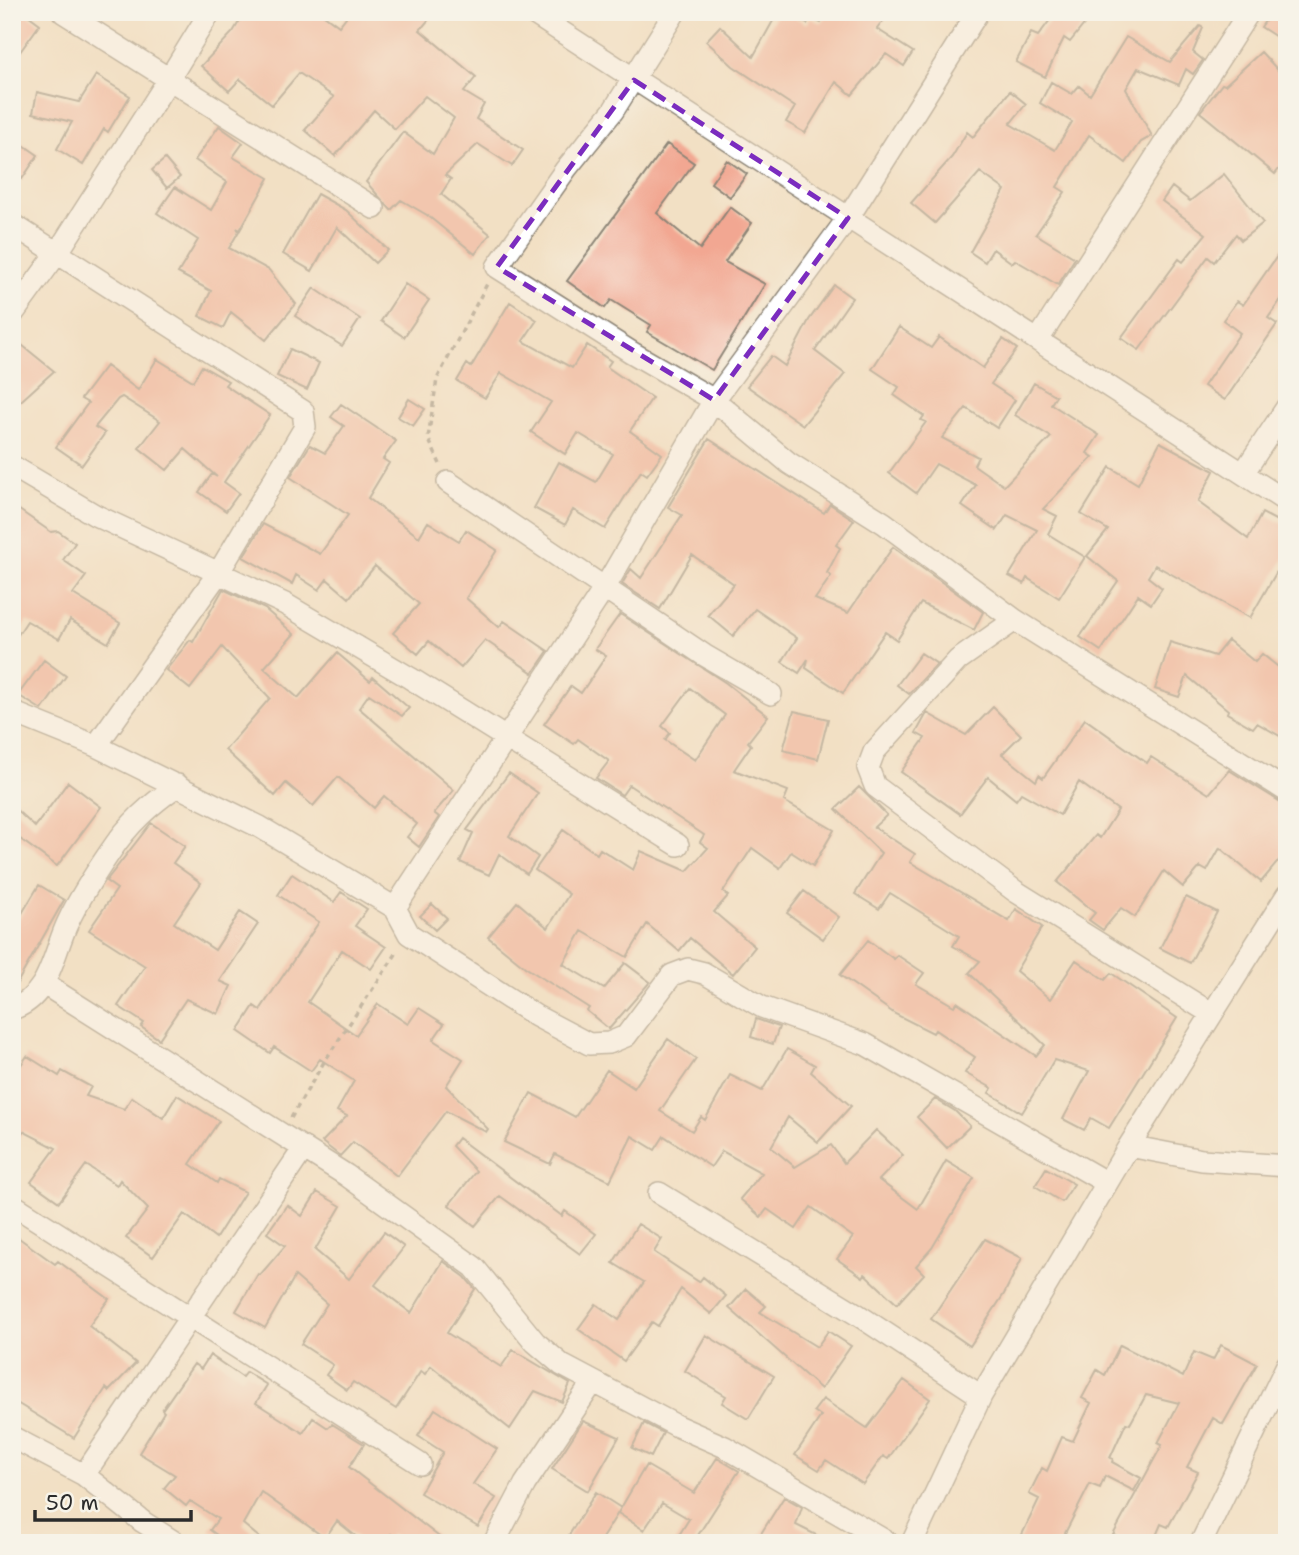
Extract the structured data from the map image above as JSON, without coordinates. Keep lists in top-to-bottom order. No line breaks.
{"scale_bar":"50 m"}
